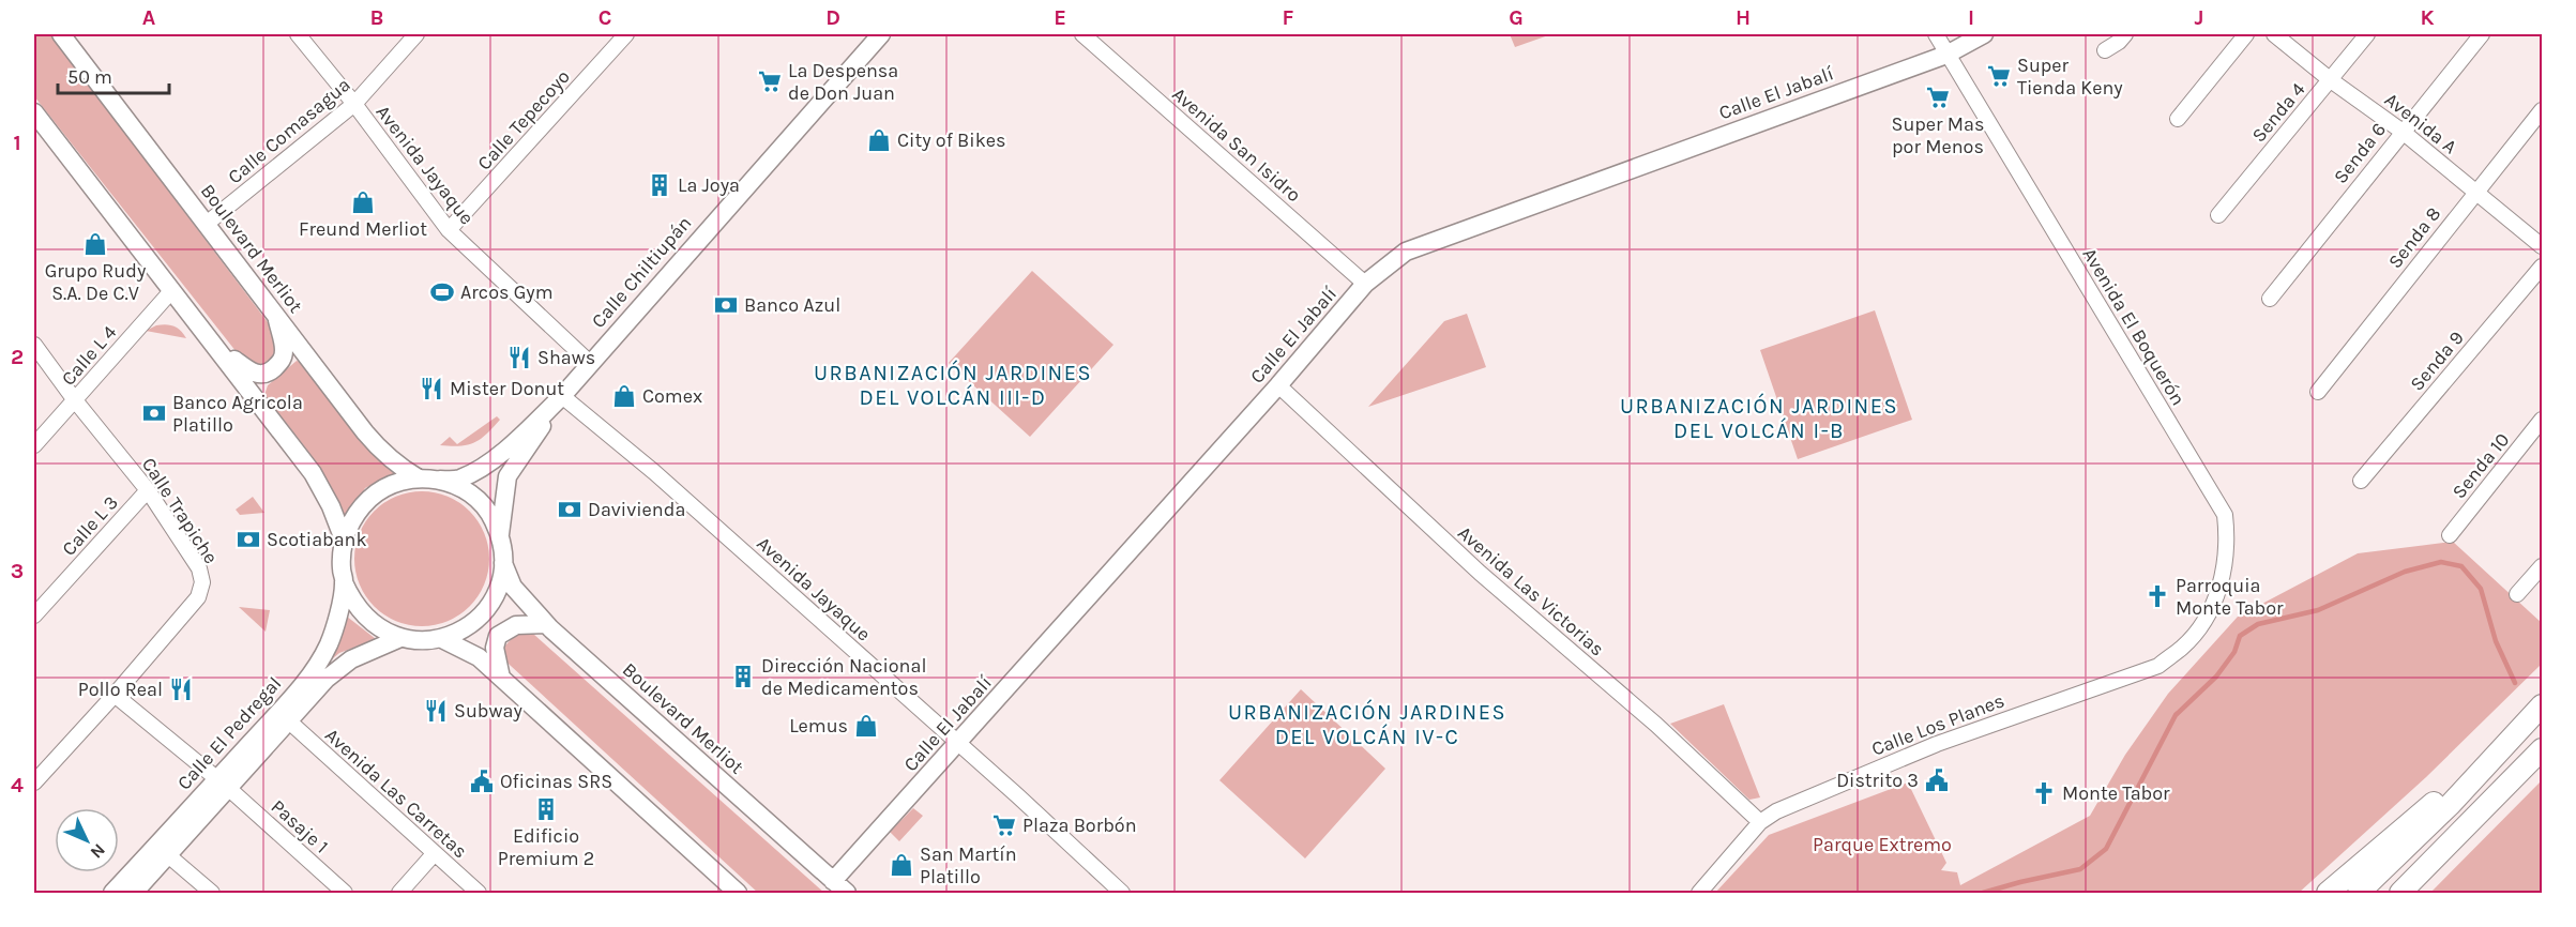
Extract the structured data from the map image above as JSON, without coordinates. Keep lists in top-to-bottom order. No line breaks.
{"streets":{"main road":["Calle El Jabalí","Boulevard Merliot","Calle Chiltiupán","Calle El Pedregal"],"street":["Senda 4","Calle Tepecoyo","Avenida A","Calle Comasagua","Avenida San Isidro","Senda 6","Avenida Jayaque","Senda 8","Avenida El Boquerón","Calle L 4","Senda 9","Senda 10","Calle Trapiche","Calle L 3","Avenida Las Victorias","Calle Los Planes","Avenida Las Carretas","Pasaje 1"]},"crossings":[["Calle El Jabalí","Avenida San Isidro"],["Calle El Jabalí","Avenida Jayaque"],["Calle El Jabalí","Boulevard Merliot"],["Calle El Jabalí","Avenida El Boquerón"],["Calle El Jabalí","Avenida Las Victorias"],["Senda 4","Avenida A"],["Calle Tepecoyo","Avenida Jayaque"],["Avenida A","Senda 6"],["Avenida A","Senda 8"],["Calle Comasagua","Avenida Jayaque"],["Calle Comasagua","Boulevard Merliot"],["Avenida Jayaque","Calle Chiltiupán"],["Boulevard Merliot","Calle Chiltiupán"],["Boulevard Merliot","Calle El Pedregal"],["Calle Chiltiupán","Calle El Pedregal"],["Avenida El Boquerón","Calle Los Planes"],["Calle L 4","Calle Trapiche"],["Calle Trapiche","Calle L 3"],["Calle Trapiche","Pasaje 1"],["Avenida Las Victorias","Calle Los Planes"],["Calle El Pedregal","Avenida Las Carretas"],["Calle El Pedregal","Pasaje 1"]],"districts":["URBANIZACIÓN JARDINES DEL VOLCÁN III-D","URBANIZACIÓN JARDINES DEL VOLCÁN I-B","URBANIZACIÓN JARDINES DEL VOLCÁN IV-C"],"parks":["Parque Extremo"],"places":{"supermarket":["Super Tienda Keny","La Despensa de Don Juan","Super Mas por Menos","Plaza Borbón"],"shop":["City of Bikes","Freund Merliot","Grupo Rudy S.A. De C.V","Comex","Lemus","San Martín Platillo"],"building":["La Joya","Dirección Nacional de Medicamentos","Edificio Premium 2"],"sports":["Arcos Gym"],"bank":["Banco Azul","Banco Agricola Platillo","Davivienda","Scotiabank"],"restaurant":["Shaws","Mister Donut","Pollo Real","Subway"],"church":["Parroquia Monte Tabor","Monte Tabor"],"public building":["Distrito 3","Oficinas SRS"]},"scale_bar":"50 m","north":"bottom right","grid":{"columns":["A","B","C","D","E","F","G","H","I","J","K"],"rows":["1","2","3","4"]}}
